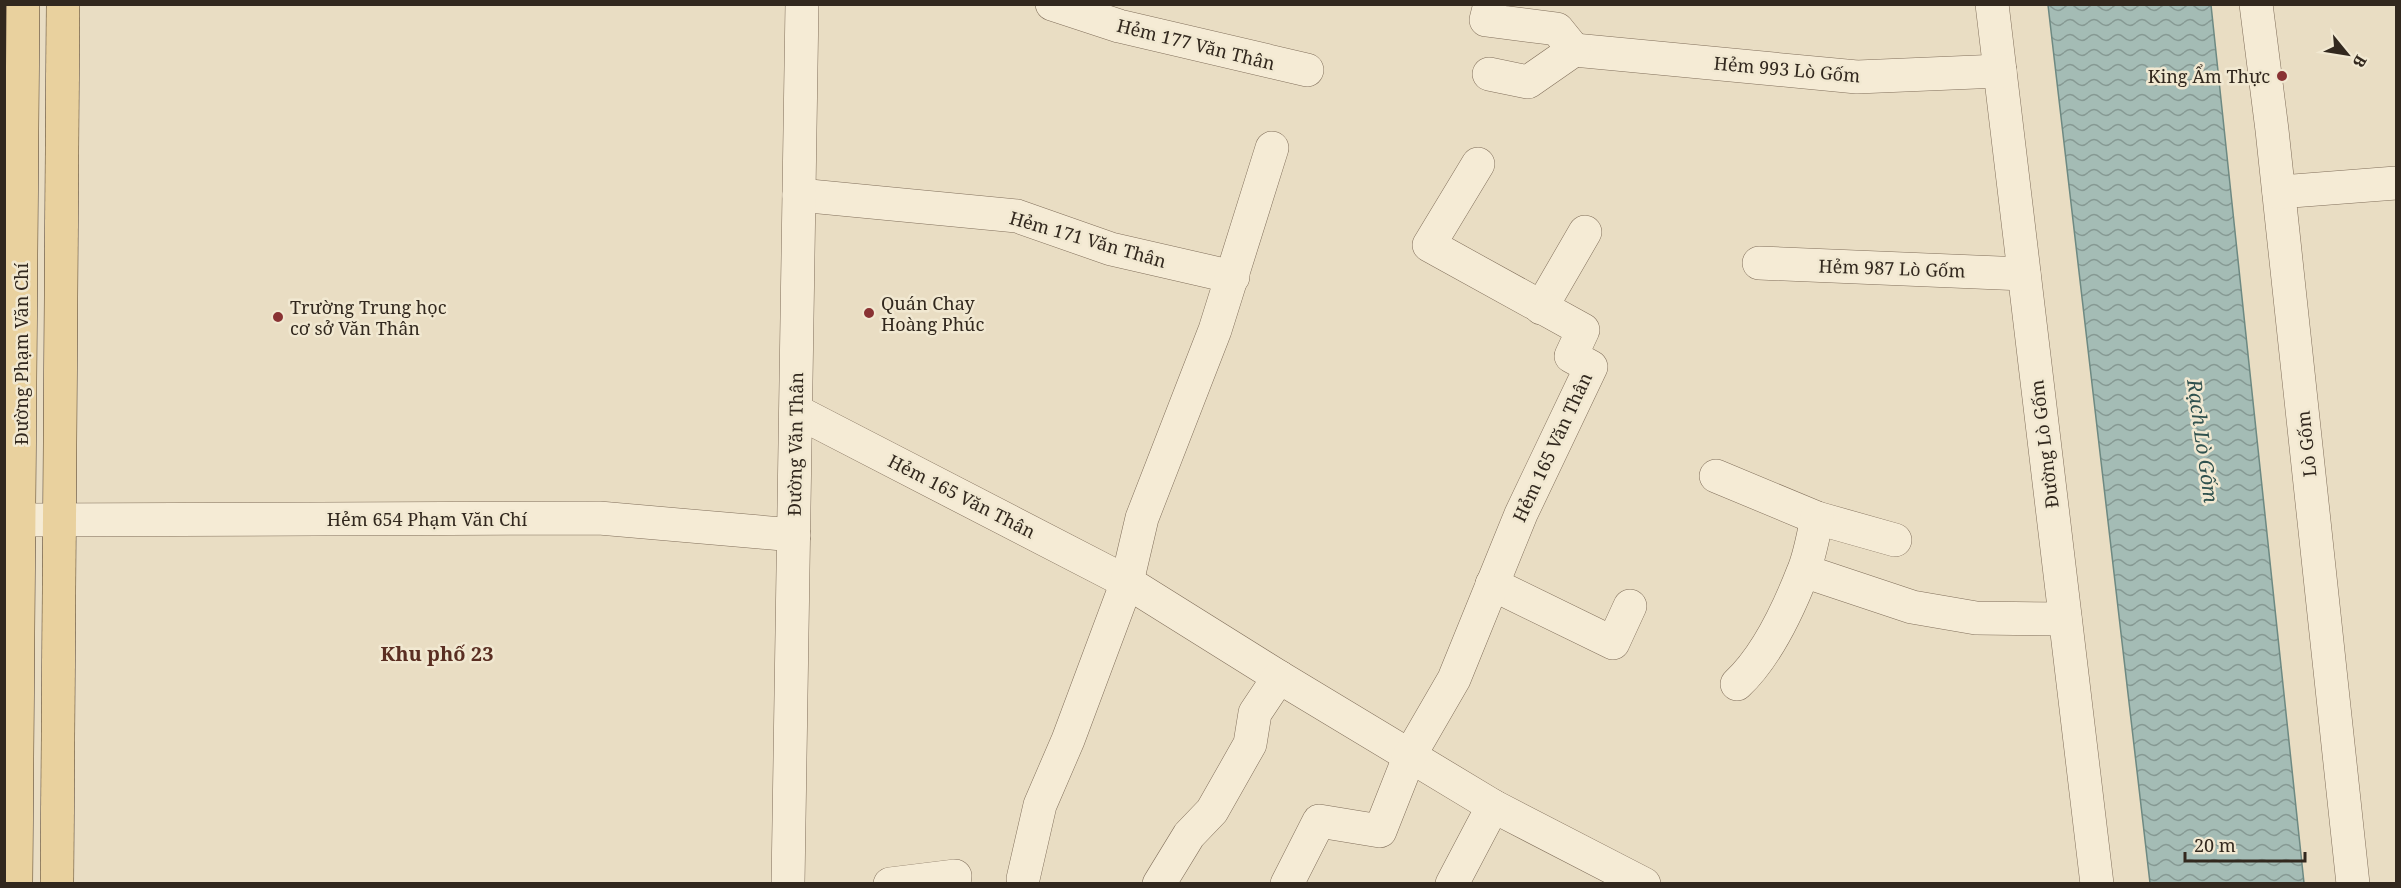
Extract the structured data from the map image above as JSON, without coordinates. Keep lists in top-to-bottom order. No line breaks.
{"streets":{"main road":["Đường Phạm Văn Chí"],"street":["Hẻm 177 Văn Thân","Hẻm 993 Lò Gốm","Hẻm 171 Văn Thân","Hẻm 987 Lò Gốm","Đường Văn Thân","Đường Lò Gốm","Lò Gốm","Hẻm 165 Văn Thân","Hẻm 654 Phạm Văn Chí"]},"crossings":[["Hẻm 993 Lò Gốm","Đường Lò Gốm"],["Hẻm 171 Văn Thân","Đường Văn Thân"],["Hẻm 987 Lò Gốm","Đường Lò Gốm"],["Đường Phạm Văn Chí","Hẻm 654 Phạm Văn Chí"],["Đường Văn Thân","Hẻm 165 Văn Thân"],["Đường Văn Thân","Hẻm 654 Phạm Văn Chí"]],"districts":["Khu phố 23"],"water":["Rạch Lò Gốm"],"places":["King Ẩm Thực","Quán Chay Hoàng Phúc","Trường Trung học cơ sở Văn Thân"],"scale_bar":"20 m","north":"bottom right"}
